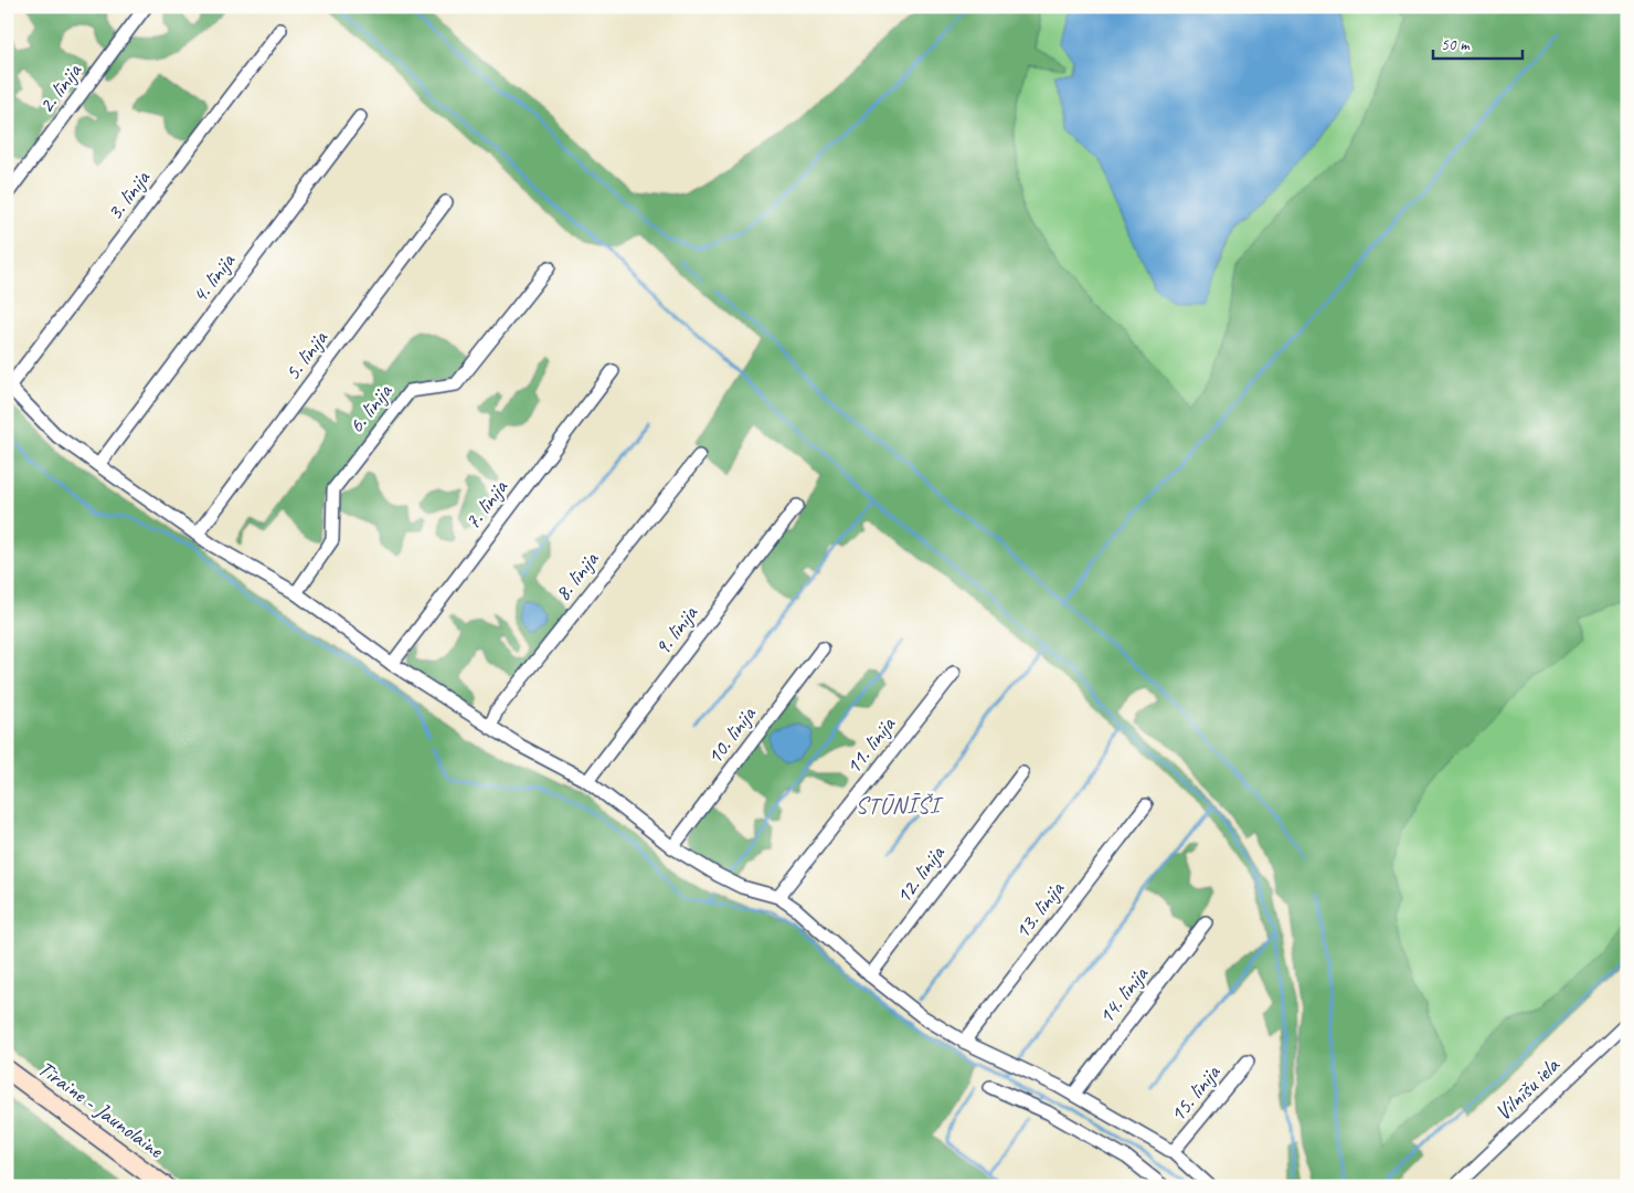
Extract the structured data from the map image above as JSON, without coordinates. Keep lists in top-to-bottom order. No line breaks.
{"streets":{"main road":["Tīraine - Jaunolaine"],"street":["2. līnija","3. līnija","4. līnija","5. līnija","6. līnija","7. līnija","8. līnija","9. līnija","10. līnija","11. līnija","12. līnija","13. līnija","14. līnija","Vilnīšu iela","15. līnija"]},"districts":["STŪNĪŠI"],"scale_bar":"50 m"}
